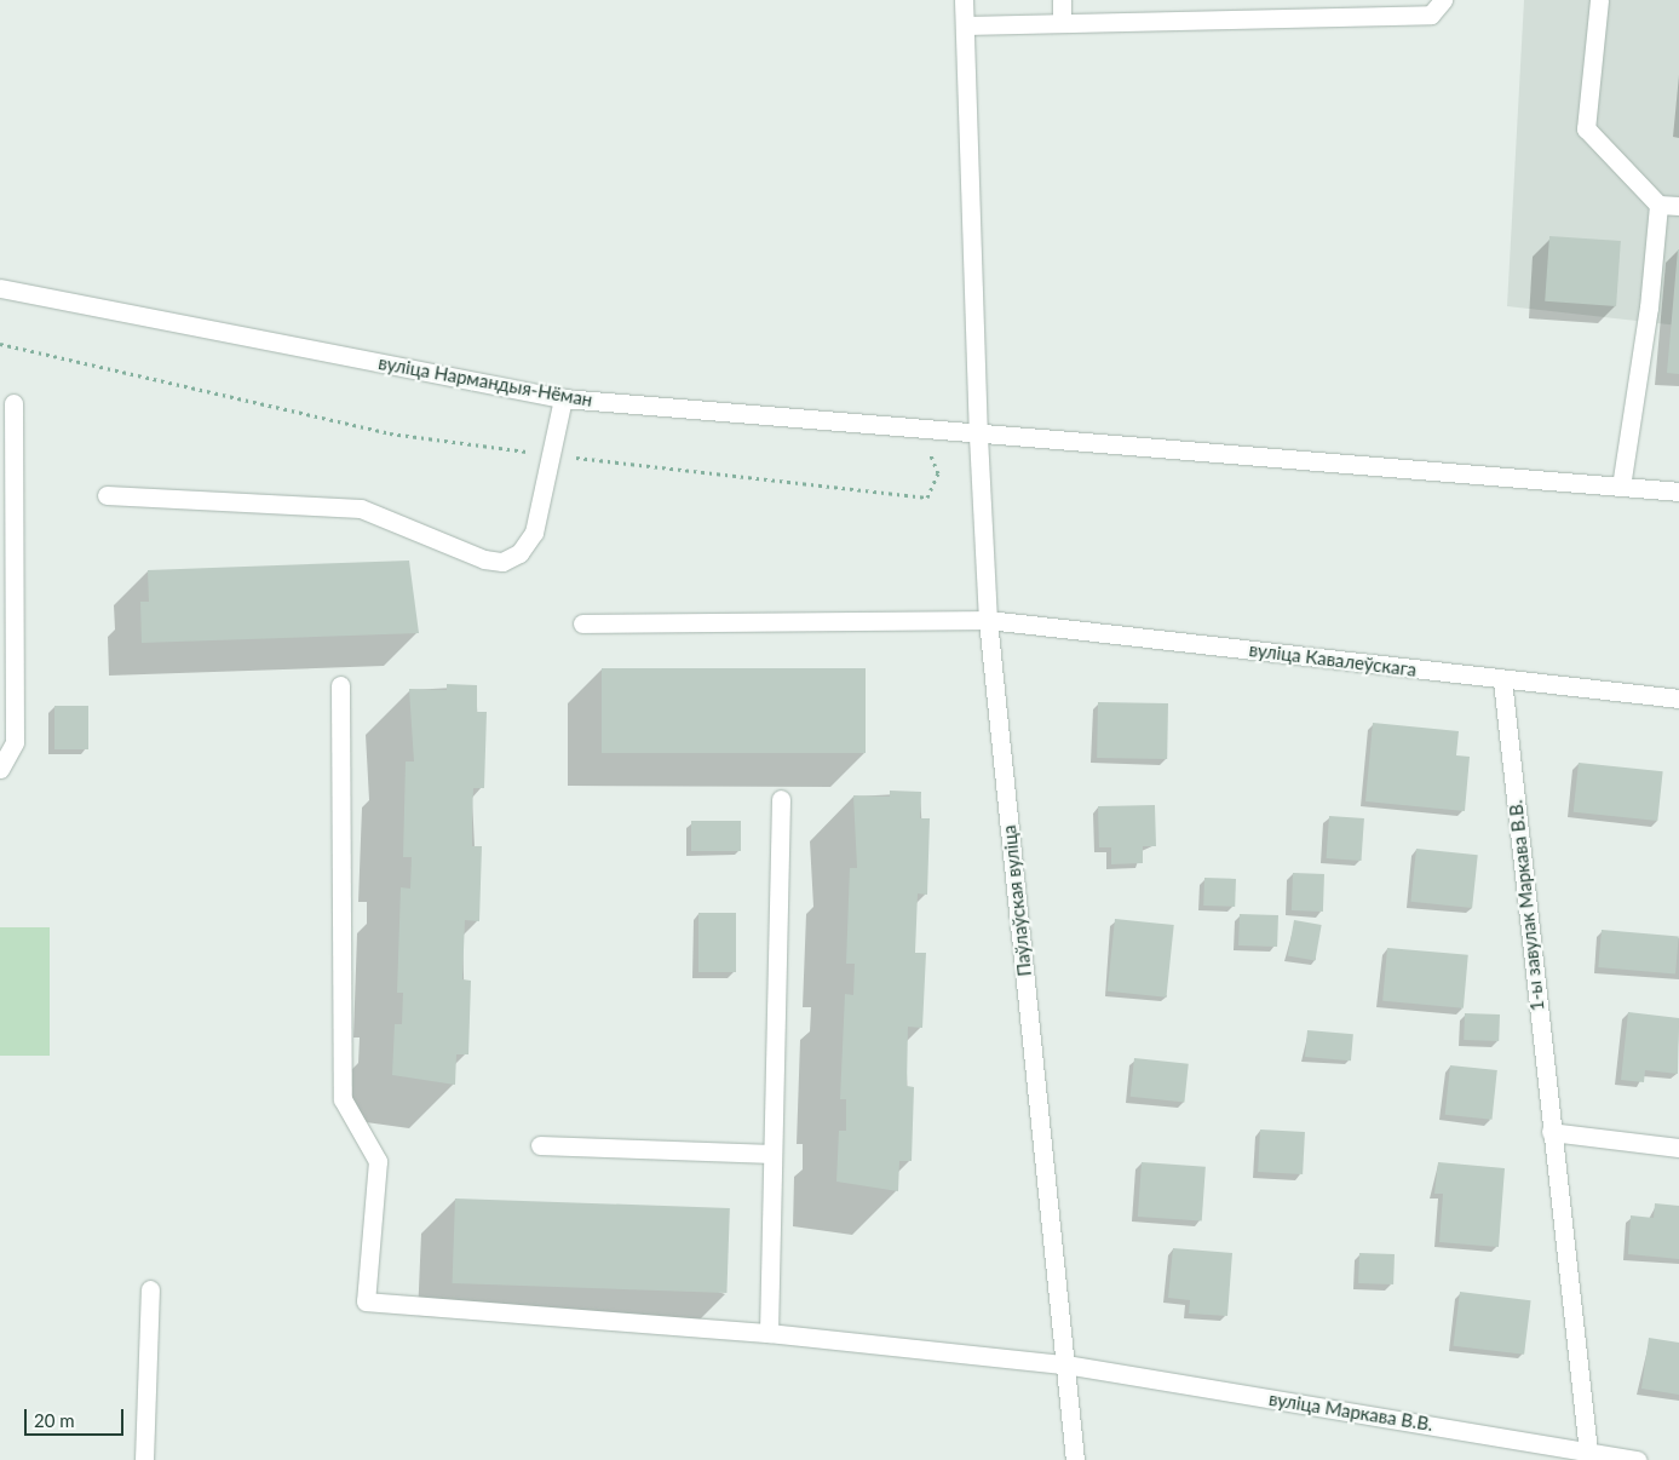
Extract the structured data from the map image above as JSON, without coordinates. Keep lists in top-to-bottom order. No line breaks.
{"streets":{"street":["вуліца Нармандыя-Нёман","вуліца Кавалеўскага","Паўлаўская вуліца","1-ы завулак Маркава В.В.","вуліца Маркава В.В."]},"crossings":[["вуліца Нармандыя-Нёман","Паўлаўская вуліца"],["вуліца Кавалеўскага","Паўлаўская вуліца"],["вуліца Кавалеўскага","1-ы завулак Маркава В.В."],["Паўлаўская вуліца","вуліца Маркава В.В."],["1-ы завулак Маркава В.В.","вуліца Маркава В.В."]],"scale_bar":"20 m"}
